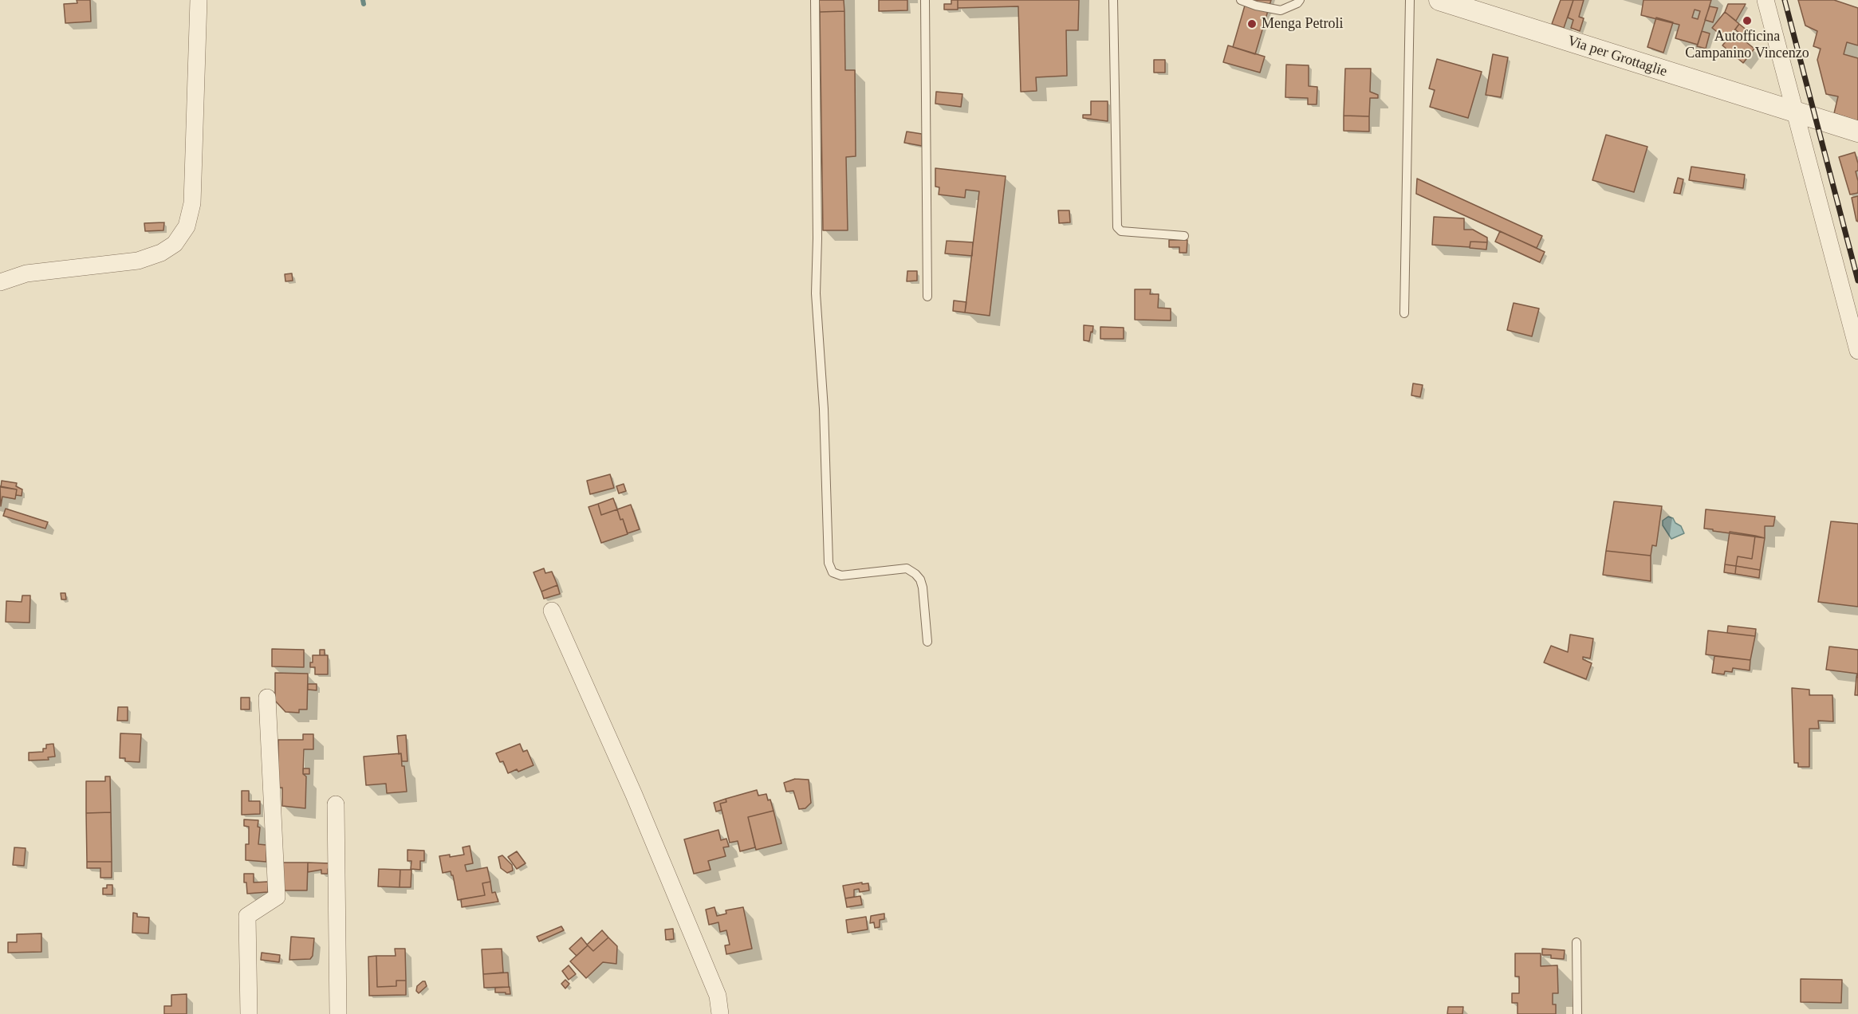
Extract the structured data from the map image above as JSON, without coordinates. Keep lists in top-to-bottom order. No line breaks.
{"streets":{"street":["Via per Grottaglie"]},"places":["Autofficina Campanino Vincenzo","Menga Petroli"]}
